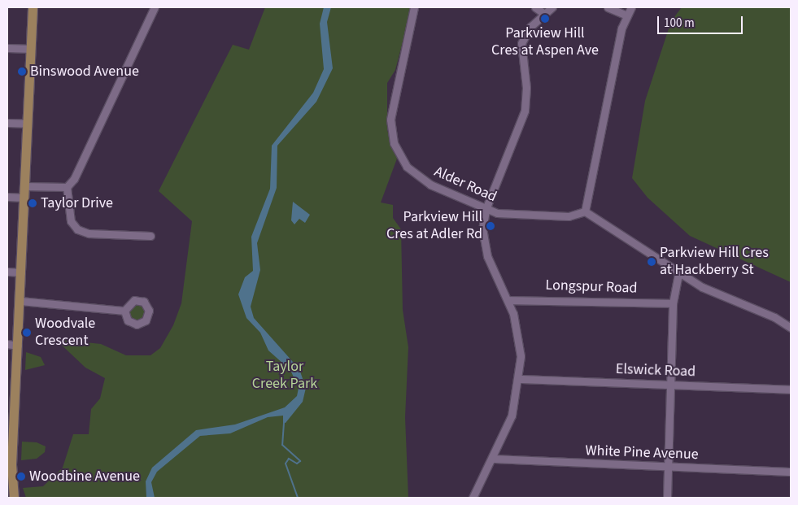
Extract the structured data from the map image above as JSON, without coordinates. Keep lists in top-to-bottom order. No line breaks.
{"streets":{"street":["Alder Road","Longspur Road","Elswick Road","White Pine Avenue"]},"parks":["Taylor Creek Park"],"places":["Parkview Hill Cres at Aspen Ave","Binswood Avenue","Taylor Drive","Parkview Hill Cres at Adler Rd","Parkview Hill Cres at Hackberry St","Woodvale Crescent","Woodbine Avenue"],"scale_bar":"100 m"}
